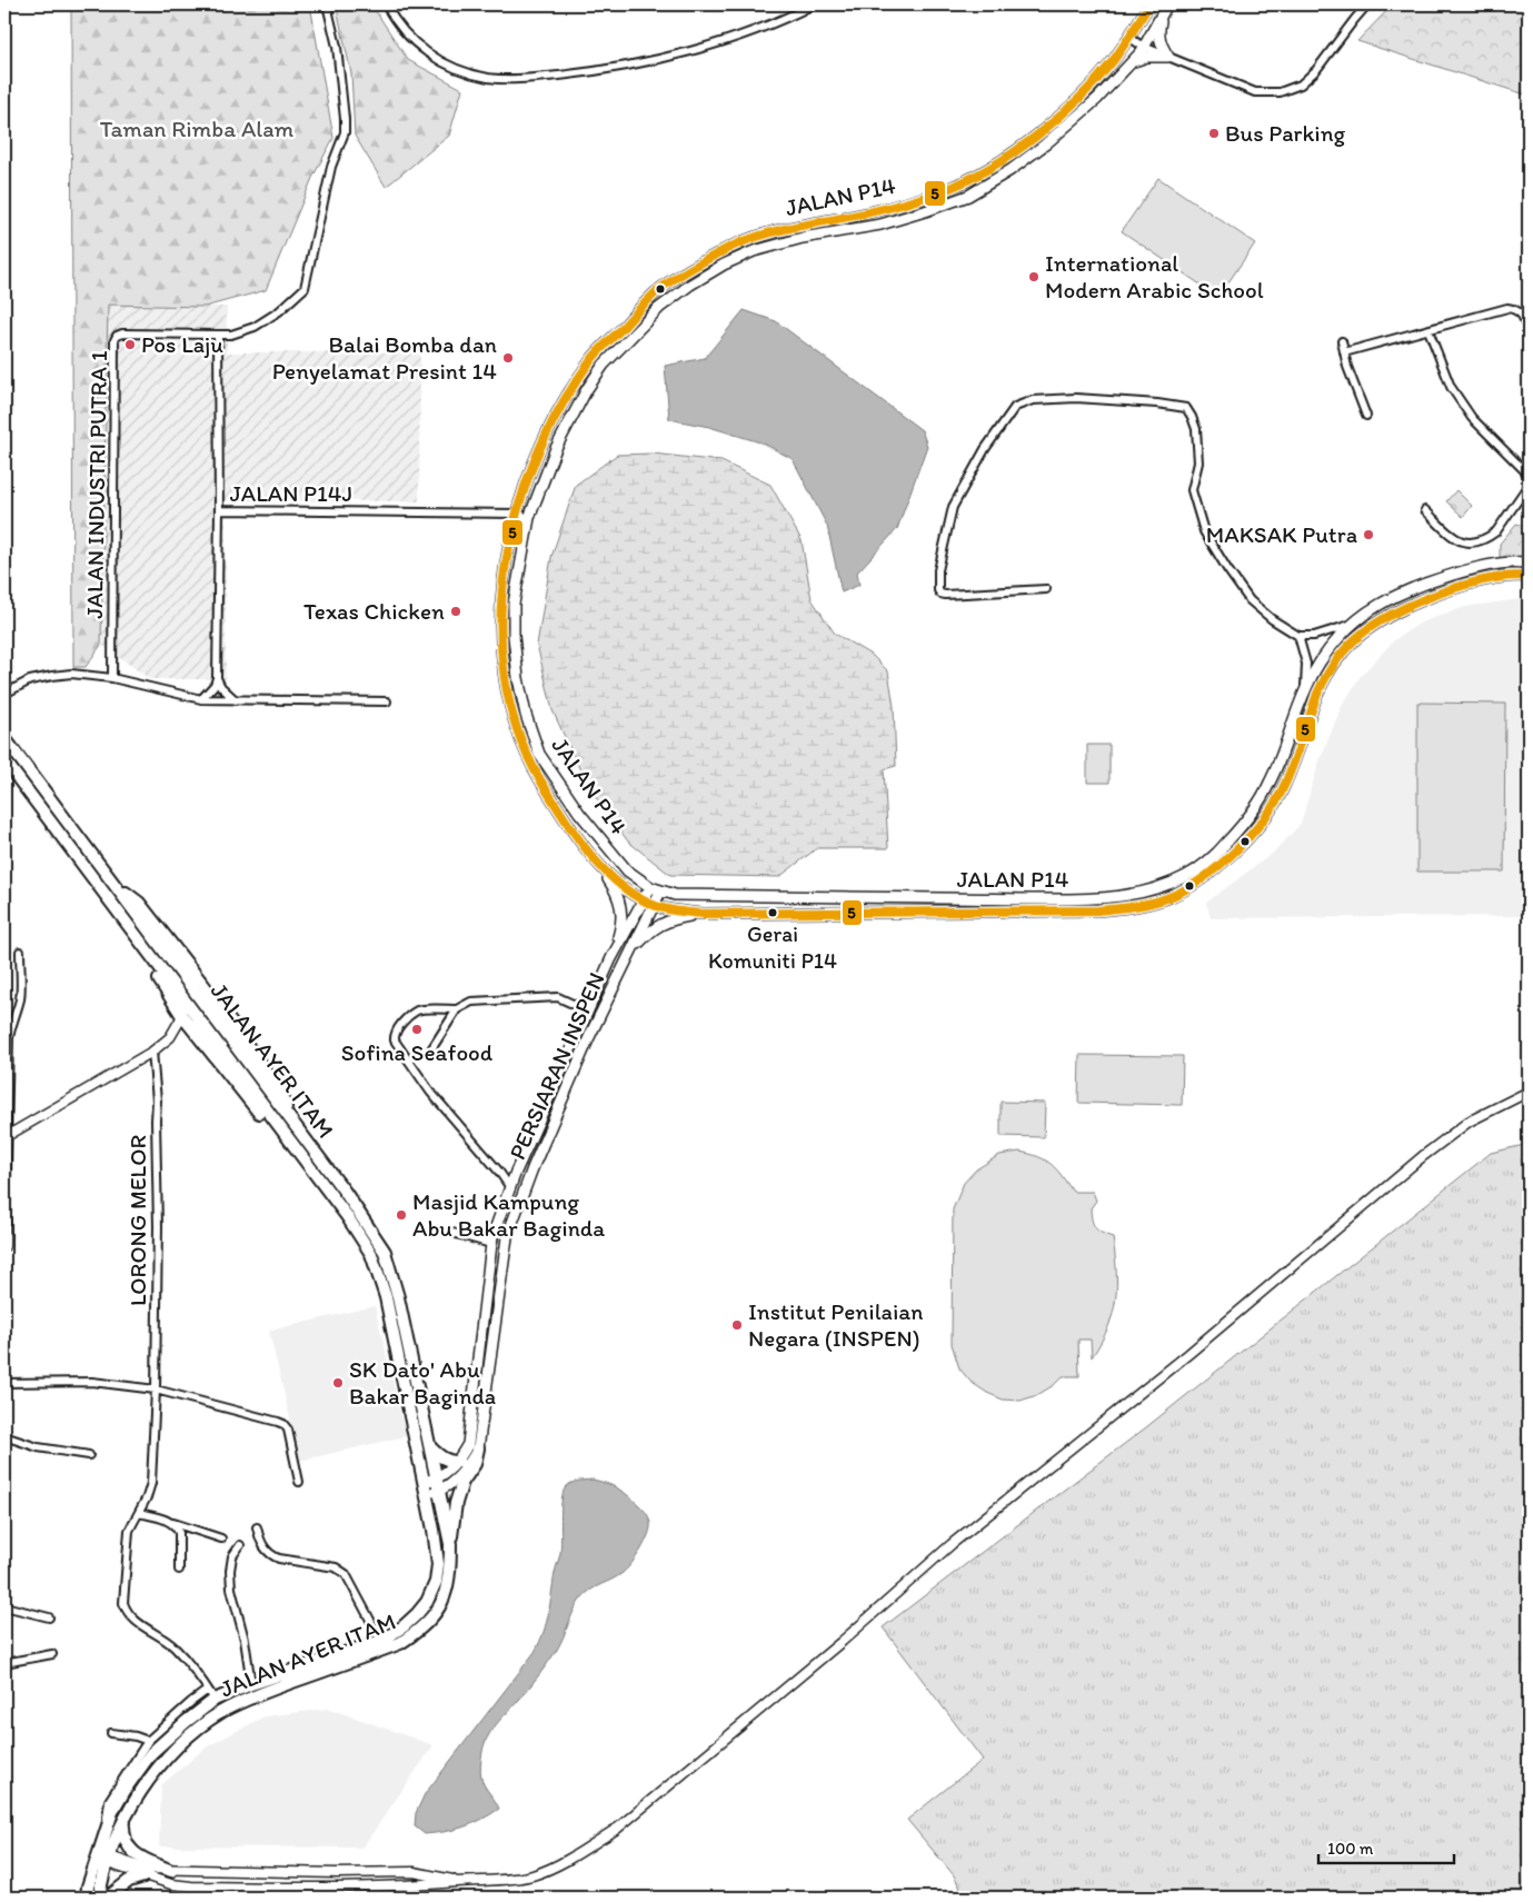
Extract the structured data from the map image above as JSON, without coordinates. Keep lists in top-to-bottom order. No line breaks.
{"streets":{"main road":["JALAN P14","JALAN AYER ITAM","PERSIARAN INSPEN"],"street":["JALAN INDUSTRI PUTRA 1","JALAN P14J","LORONG MELOR"]},"crossings":[["JALAN P14","JALAN P14J"],["JALAN AYER ITAM","PERSIARAN INSPEN"]],"parks":["Taman Rimba Alam"],"places":["Bus Parking","International Modern Arabic School","Pos Laju","Balai Bomba dan Penyelamat Presint 14","MAKSAK Putra","Texas Chicken","Gerai Komuniti P14","Sofina Seafood","Masjid Kampung Abu Bakar Baginda","Institut Penilaian Negara (INSPEN)","SK Dato' Abu Bakar Baginda"],"lines":["transit line 5"],"scale_bar":"100 m"}
